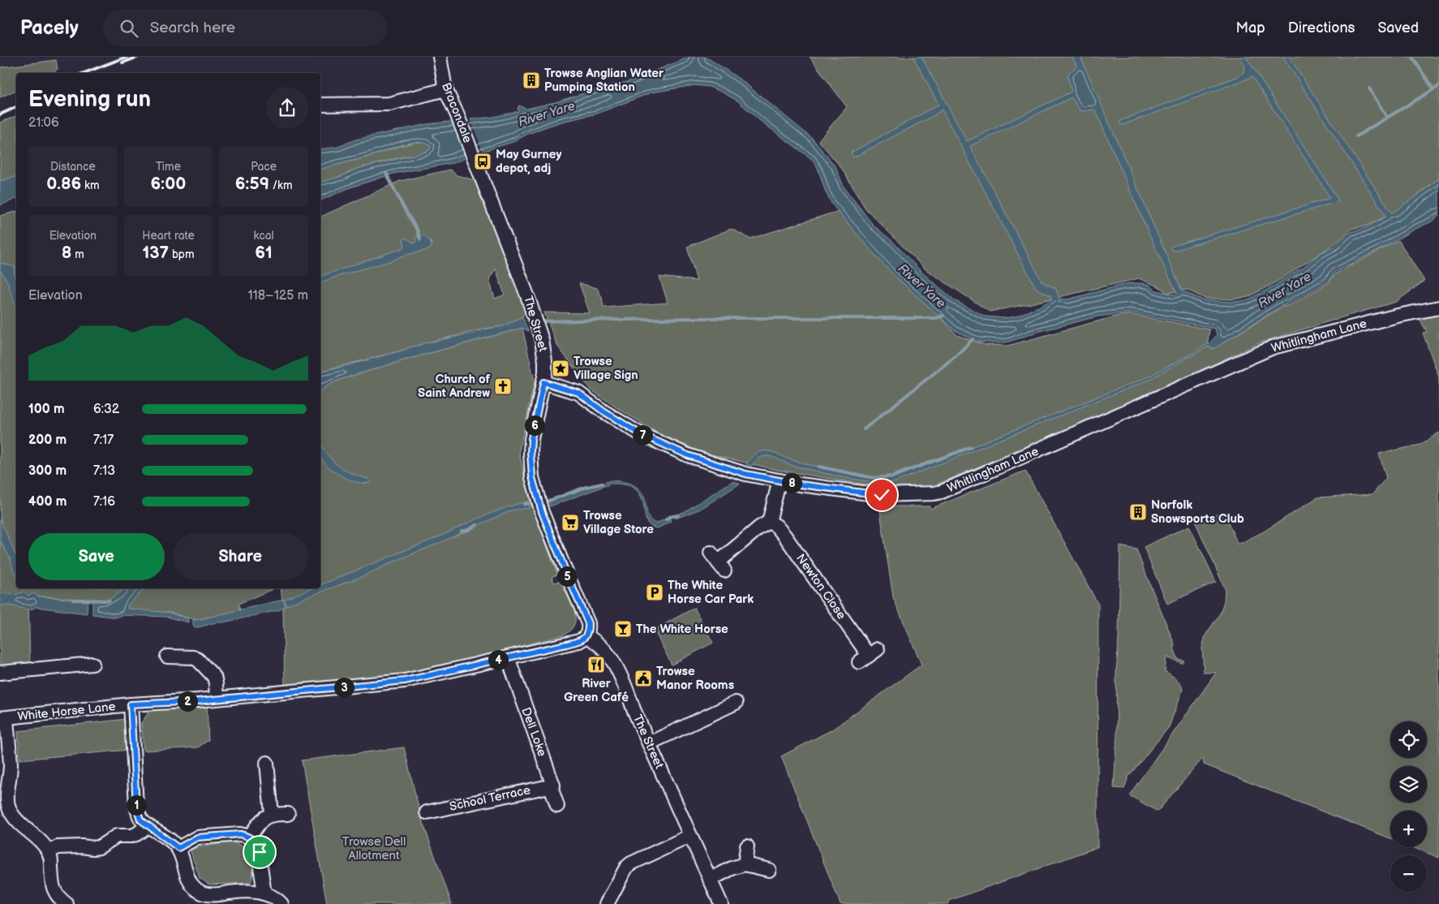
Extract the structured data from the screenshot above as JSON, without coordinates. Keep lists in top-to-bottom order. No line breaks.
{"streets":{"street":["Bracondale","The Street","Whitlingham Lane","Newton Close","White Horse Lane","Dell Loke","School Terrace"]},"crossings":[["Bracondale","The Street"],["The Street","Whitlingham Lane"],["The Street","White Horse Lane"],["White Horse Lane","Dell Loke"],["Dell Loke","School Terrace"]],"water":["River Yare"],"parks":["Trowse Dell Allotment"],"places":{"building":["Trowse Anglian Water Pumping Station","Norfolk Snowsports Club"],"bus stop":["May Gurney depot, adj"],"place":["Trowse Village Sign"],"church":["Church of Saint Andrew"],"supermarket":["Trowse Village Store"],"parking":["The White Horse Car Park"],"bar":["The White Horse"],"restaurant":["River Green Café"],"public building":["Trowse Manor Rooms"]},"page":{"header":"Pacely","search":"Search here","nav":["Map","Directions","Saved"],"heading":["Evening run","21:06"],"stats":[["Distance","0.86 km"],["Time","6:00"],["Pace","6:59 /km"],["Elevation","8 m"],["Heart rate","137 bpm"],["kcal","61"]],"chart":["Elevation","118–125 m"],"list":[{"name":"100 m","note":"6:32"},{"name":"200 m","note":"7:17"},{"name":"300 m","note":"7:13"},{"name":"400 m","note":"7:16"}],"pins":["6","7","8","5","4","3","2","1"],"buttons":["Save","Share"],"map_buttons":["+","−"]}}
